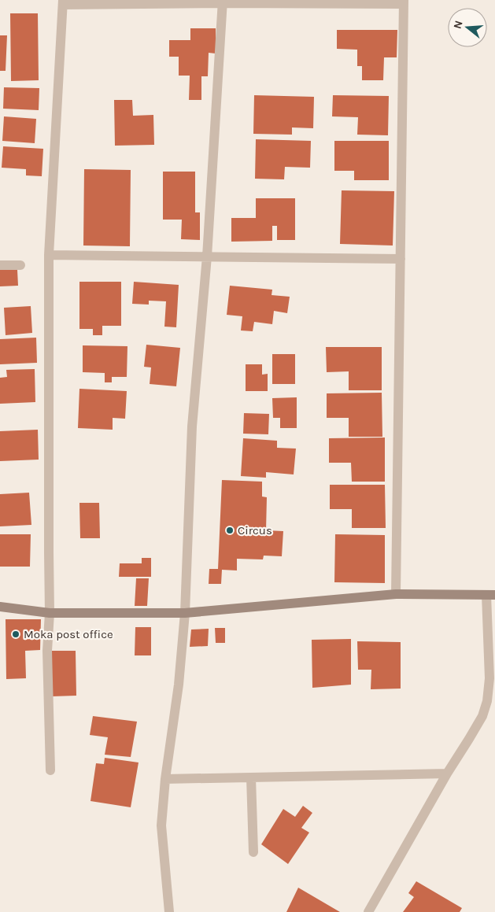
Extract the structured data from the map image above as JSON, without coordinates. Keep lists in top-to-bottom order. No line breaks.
{"places":["Circus","Moka post office"],"north":"left"}
